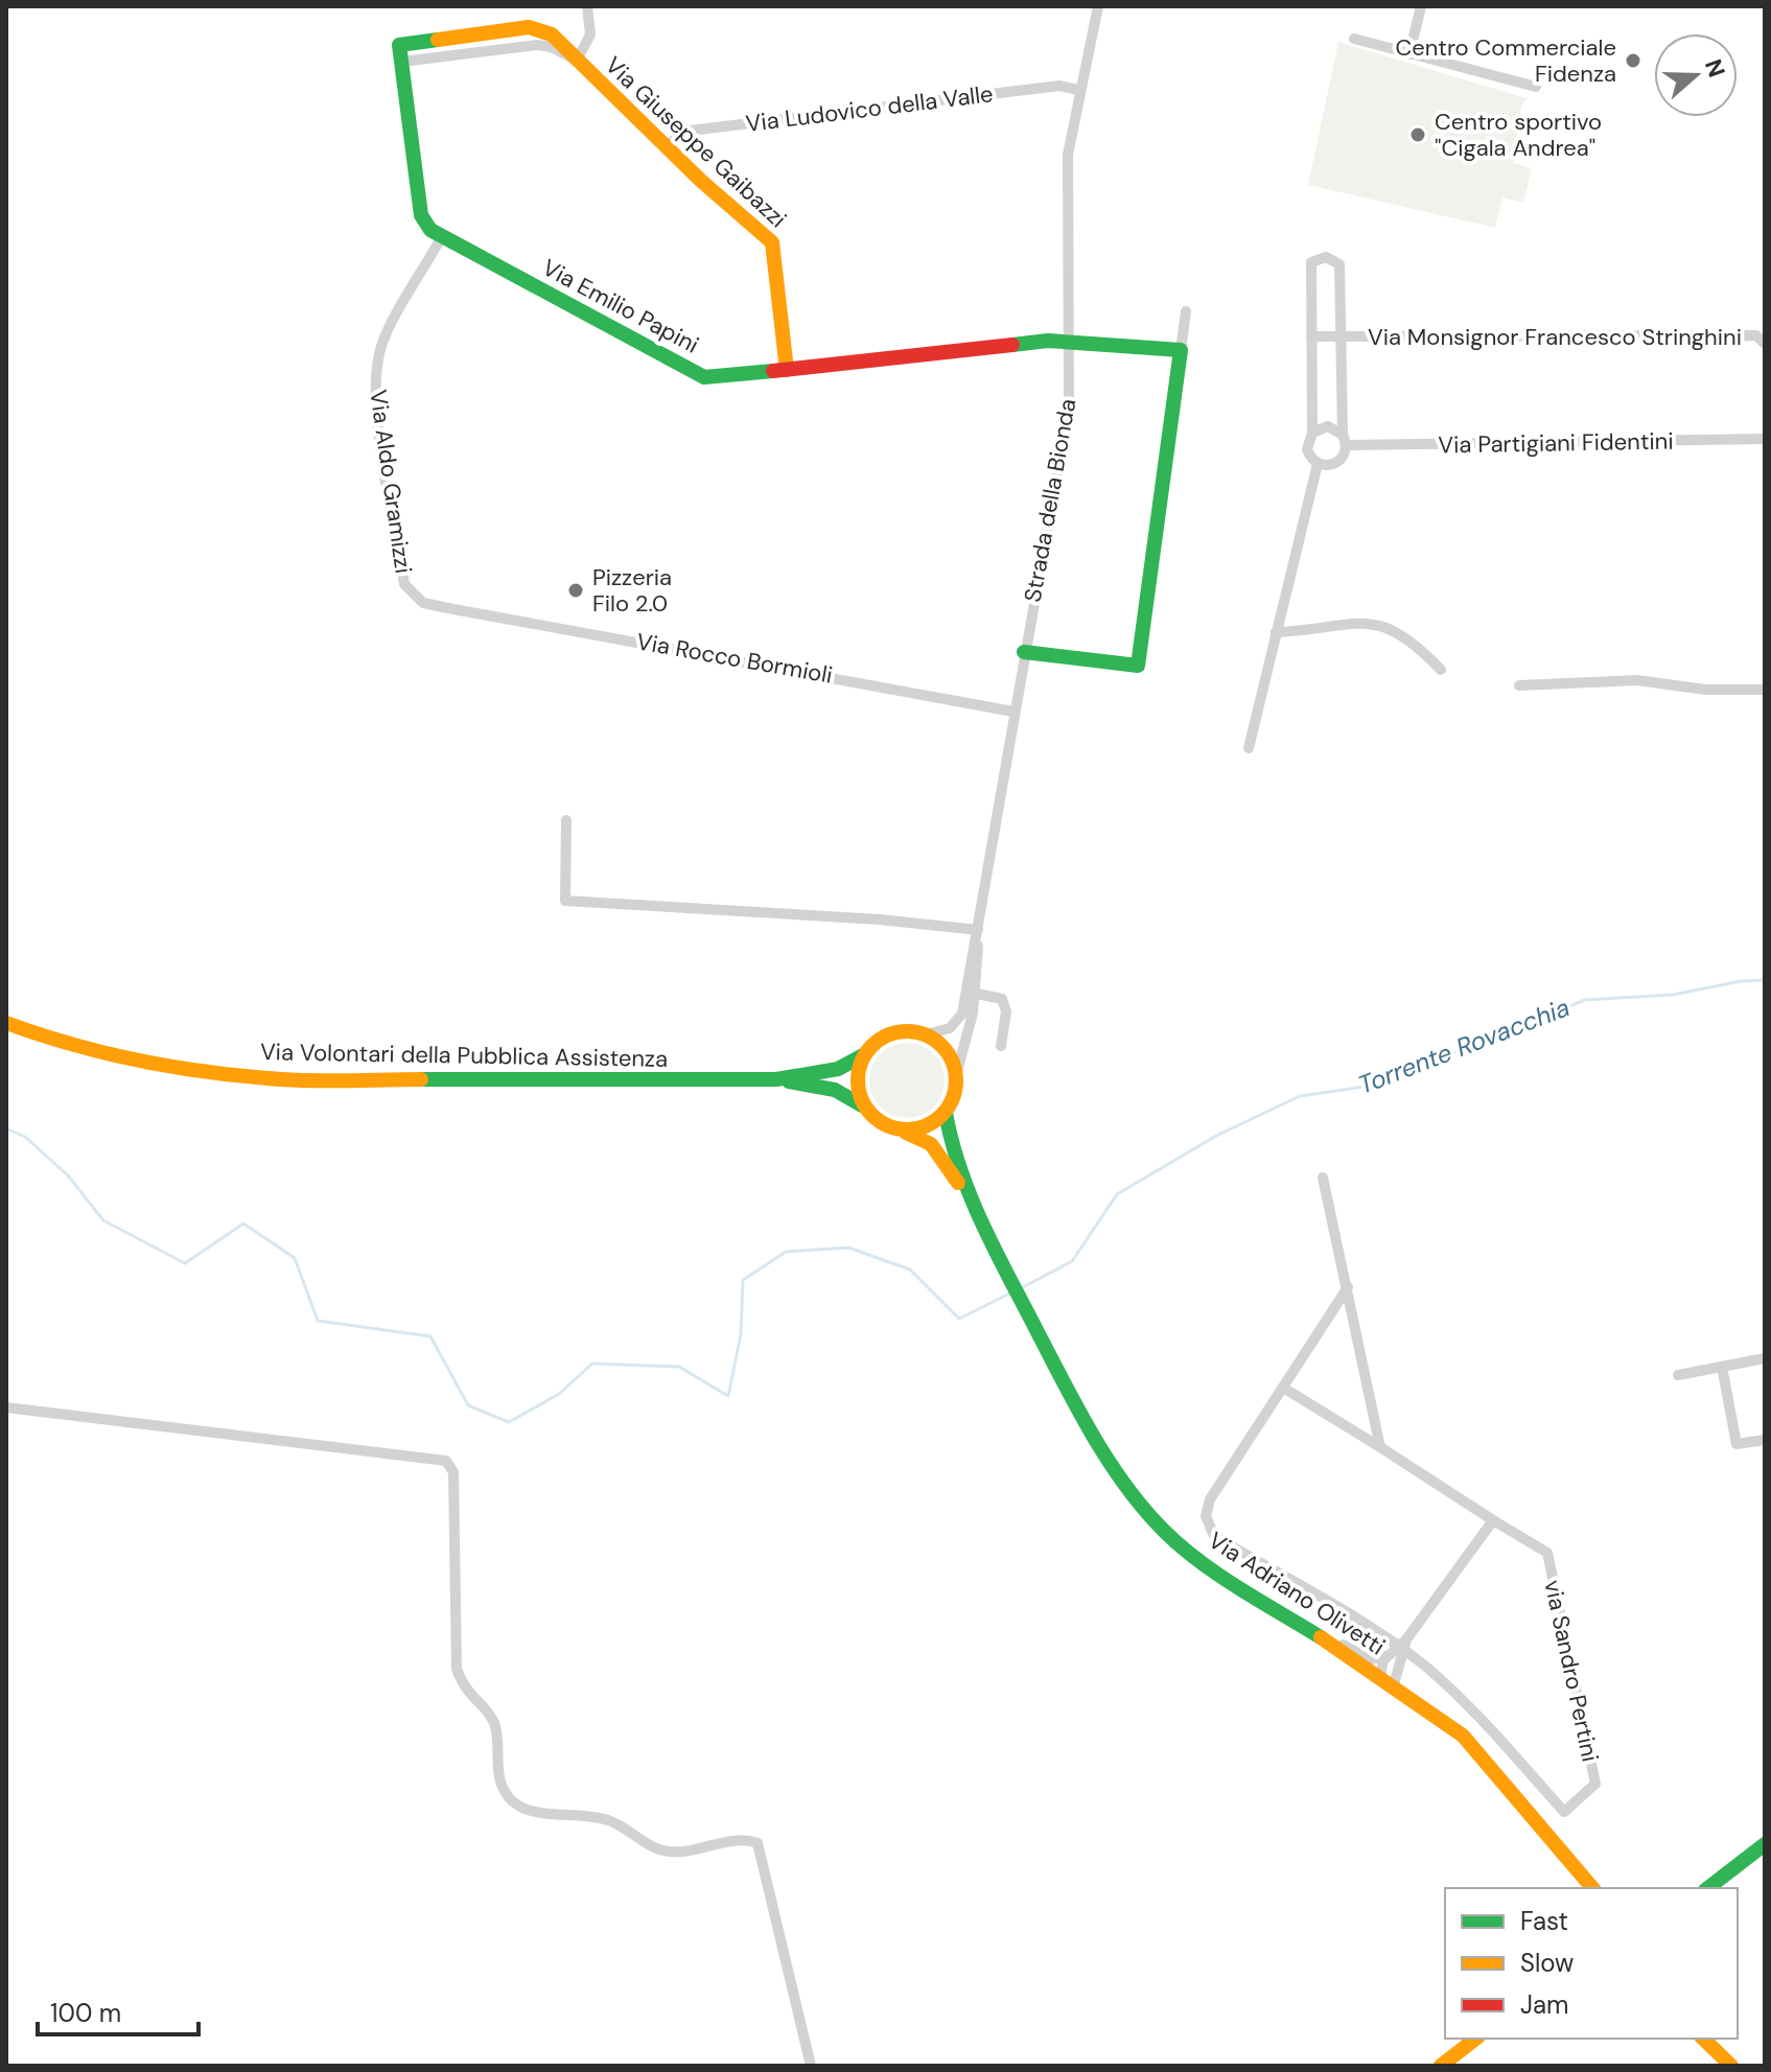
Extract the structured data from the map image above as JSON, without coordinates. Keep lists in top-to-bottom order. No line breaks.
{"streets":{"street":["Via Ludovico della Valle","Via Giuseppe Gaibazzi","Via Emilio Papini","Via Monsignor Francesco Stringhini","Via Partigiani Fidentini","Via Aldo Gramizzi","Strada della Bionda","Via Rocco Bormioli","Via Volontari della Pubblica Assistenza","Via Adriano Olivetti","via Sandro Pertini"]},"crossings":[["Via Ludovico della Valle","Via Giuseppe Gaibazzi"],["Via Ludovico della Valle","Strada della Bionda"],["Via Giuseppe Gaibazzi","Via Emilio Papini"],["Via Emilio Papini","Via Aldo Gramizzi"],["Via Emilio Papini","Strada della Bionda"],["Via Aldo Gramizzi","Via Rocco Bormioli"],["Strada della Bionda","Via Rocco Bormioli"],["Strada della Bionda","Via Volontari della Pubblica Assistenza"]],"water":["Torrente Rovacchia"],"places":["Centro Commerciale Fidenza","Centro sportivo \"Cigala Andrea\"","Pizzeria Filo 2.0"],"legend":["Fast","Slow","Jam"],"scale_bar":"100 m","north":"right"}
